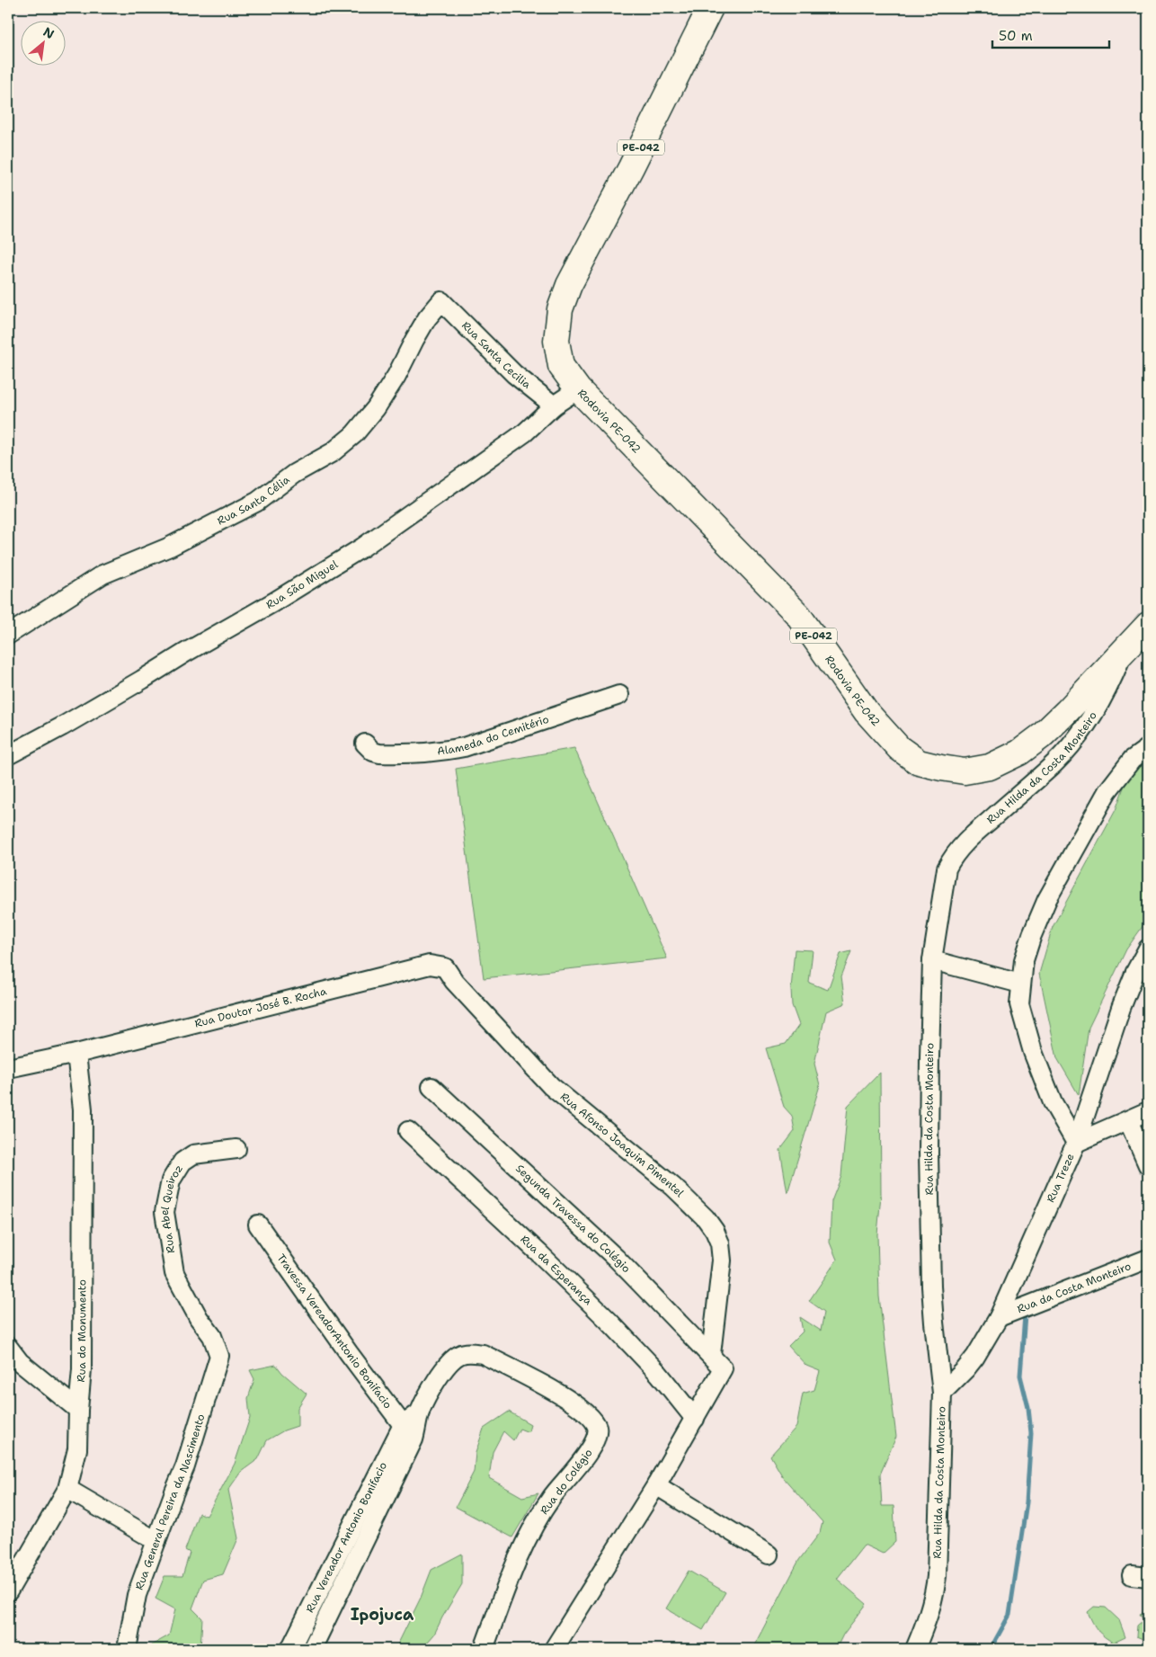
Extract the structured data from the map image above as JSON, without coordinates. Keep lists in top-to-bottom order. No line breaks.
{"streets":{"main road":["PE-042","Rodovia PE-042"],"street":["Rua Santa Cecilia","Rua Santa Célia","Rua São Miguel","Alameda do Cemitério","Rua Hilda da Costa Monteiro","Rua Doutor José B. Rocha","Rua Afonso Joaquim Pimentel","Rua Treze","Rua Abel Queiroz","Segunda Travessa do Colégio","Rua da Esperança","Rua da Costa Monteiro","Travessa VereadorAntonio Bonifacio","Rua do Monumento","Rua do Colégio","Rua General Pereira da Nascimento","Rua Vereador Antonio Bonifacio"]},"crossings":[["Rua Santa Cecilia","Rua Santa Célia"],["Rua Santa Cecilia","Rua São Miguel"],["Rodovia PE-042","Rua São Miguel"],["Rodovia PE-042","Rua Hilda da Costa Monteiro"],["Rua Hilda da Costa Monteiro","Rua Treze"],["Rua Doutor José B. Rocha","Rua Afonso Joaquim Pimentel"],["Rua Doutor José B. Rocha","Rua do Monumento"],["Rua Afonso Joaquim Pimentel","Segunda Travessa do Colégio"],["Rua Treze","Rua da Costa Monteiro"],["Rua Abel Queiroz","Rua General Pereira da Nascimento"],["Travessa VereadorAntonio Bonifacio","Rua do Colégio"],["Travessa VereadorAntonio Bonifacio","Rua Vereador Antonio Bonifacio"],["Rua do Colégio","Rua Vereador Antonio Bonifacio"]],"districts":["Ipojuca"],"scale_bar":"50 m","north":"top right"}
